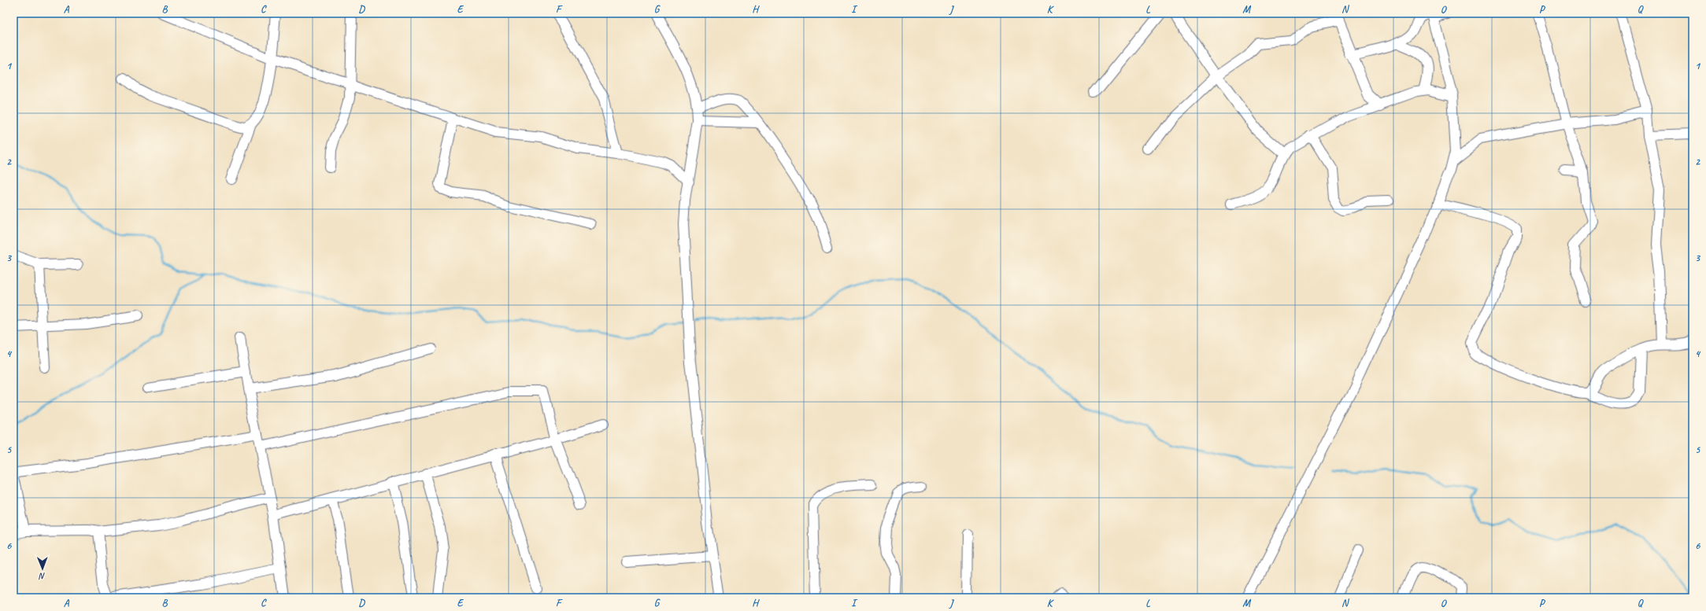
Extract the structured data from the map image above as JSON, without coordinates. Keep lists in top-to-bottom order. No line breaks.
{"north":"bottom","grid":{"columns":["A","B","C","D","E","F","G","H","I","J","K","L","M","N","O","P","Q"],"rows":["1","2","3","4","5","6"]}}
